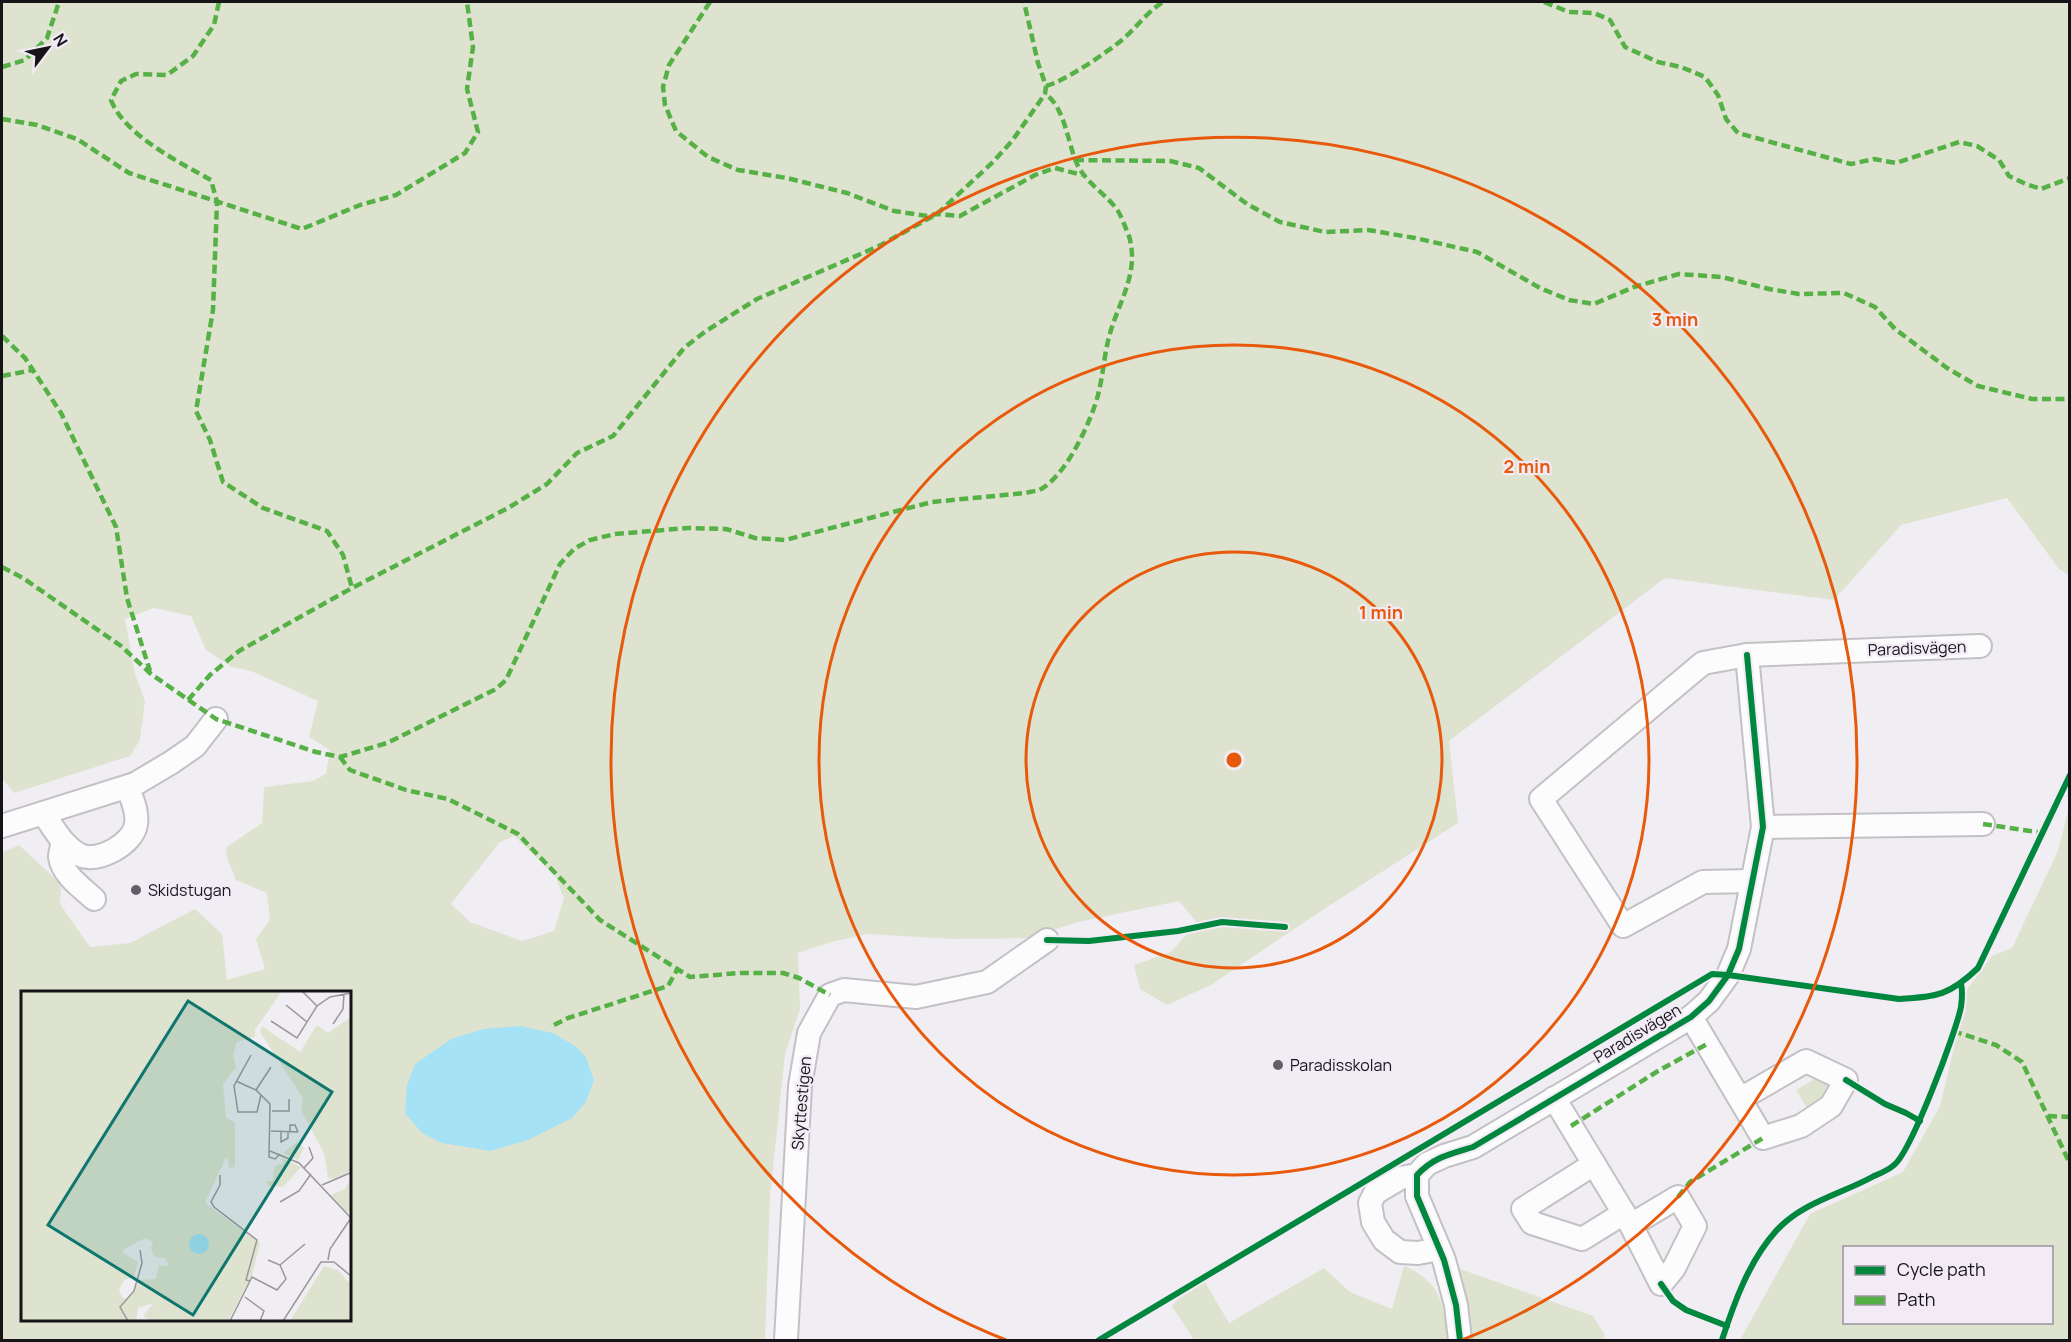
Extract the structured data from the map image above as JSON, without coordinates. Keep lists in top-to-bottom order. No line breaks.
{"streets":{"street":["Paradisvägen","Skyttestigen"]},"places":["Skidstugan","Paradisskolan"],"legend":["Cycle path","Path"],"north":"top right","rings":["3 min","2 min","1 min"]}
